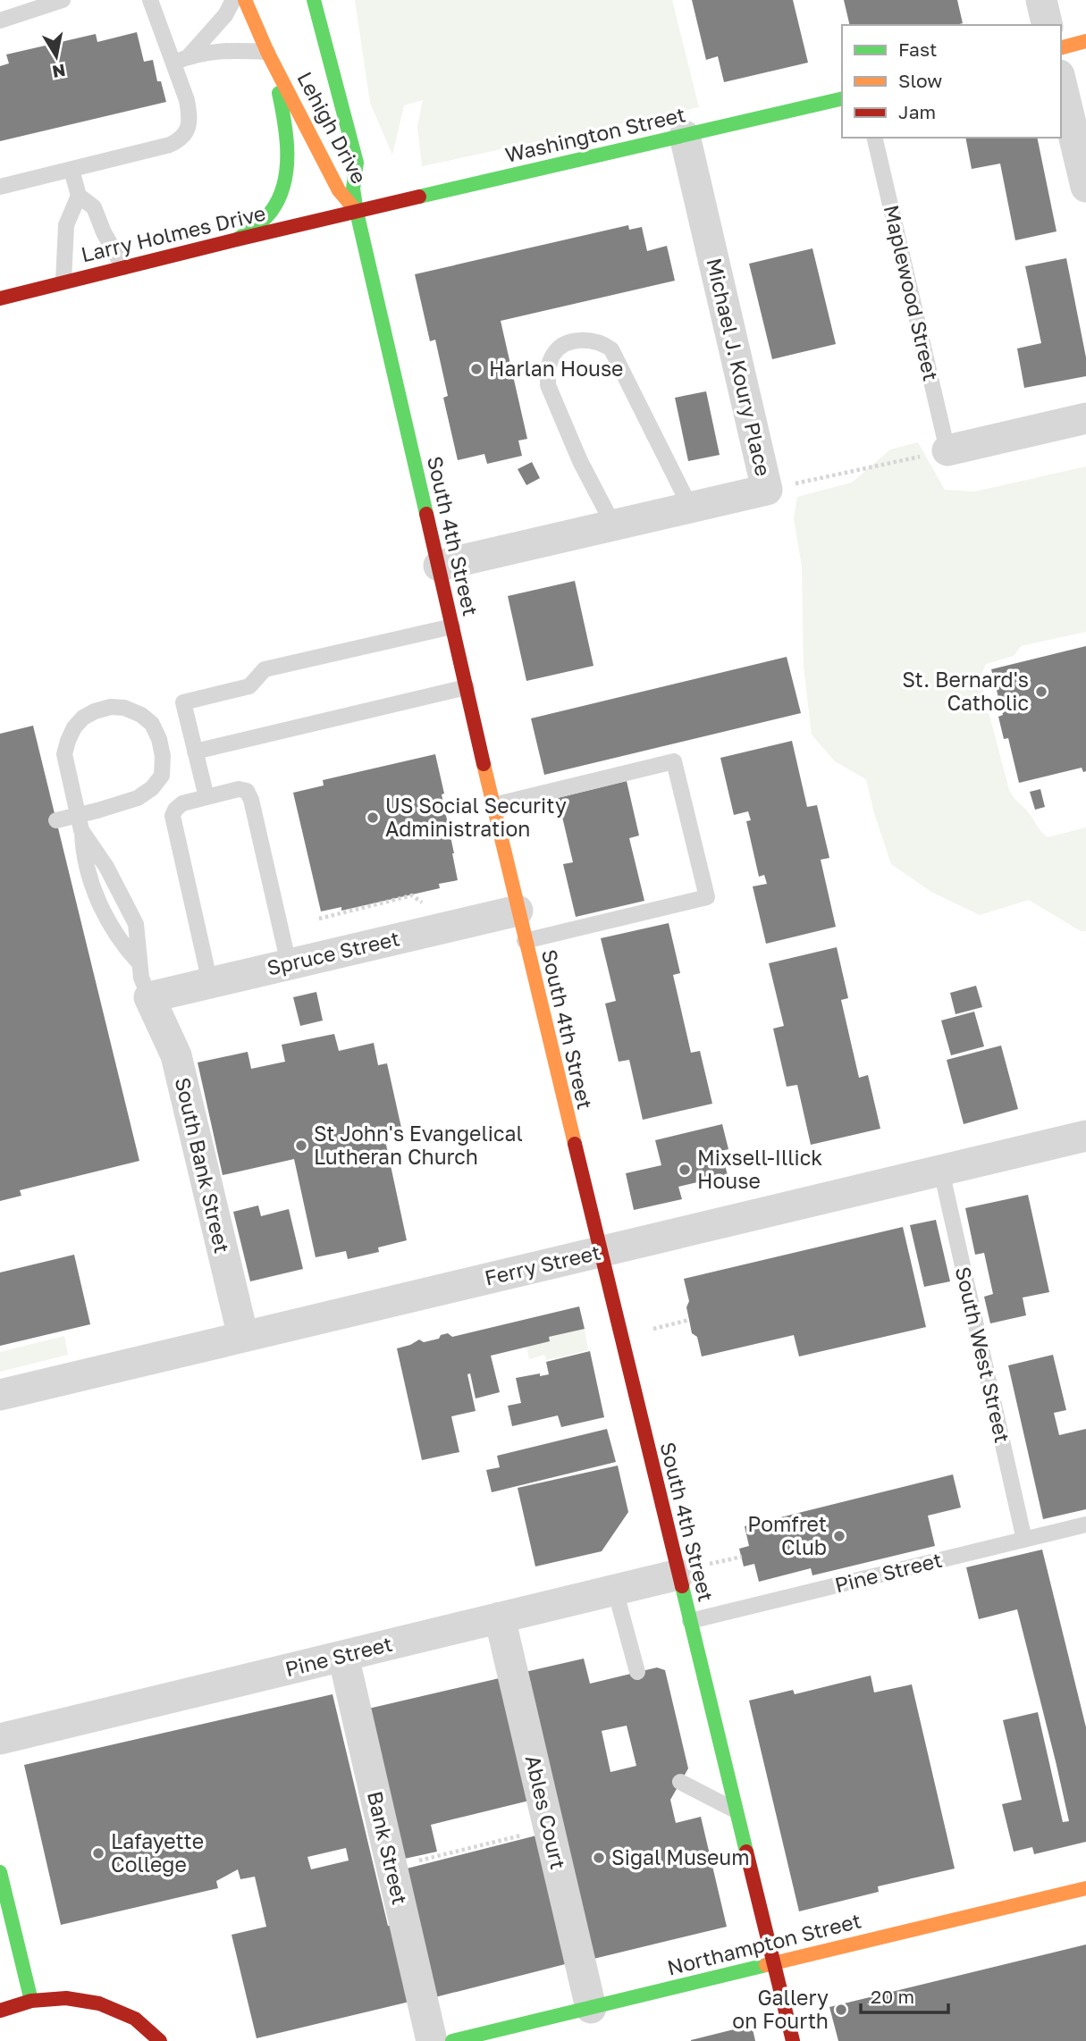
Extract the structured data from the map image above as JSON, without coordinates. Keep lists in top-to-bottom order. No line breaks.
{"streets":{"street":["Lehigh Drive","Washington Street","Larry Holmes Drive","Michael J. Koury Place","South 4th Street","Spruce Street","South Bank Street","Ferry Street","Pine Street","Ables Court","Bank Street","Northampton Street"],"lane":["Maplewood Street","South West Street"]},"crossings":[["Lehigh Drive","Washington Street"],["Lehigh Drive","Larry Holmes Drive"],["Lehigh Drive","South 4th Street"],["Washington Street","Larry Holmes Drive"],["Washington Street","Michael J. Koury Place"],["Washington Street","South 4th Street"],["Larry Holmes Drive","South 4th Street"],["Michael J. Koury Place","South 4th Street"],["South 4th Street","Spruce Street"],["South 4th Street","Ferry Street"],["South 4th Street","Pine Street"],["South 4th Street","Northampton Street"],["Spruce Street","South Bank Street"],["South Bank Street","Ferry Street"],["Ferry Street","South West Street"],["South West Street","Pine Street"],["Pine Street","Ables Court"],["Pine Street","Bank Street"],["Ables Court","Northampton Street"]],"places":["Harlan House","St. Bernard's Catholic","US Social Security Administration","St John's Evangelical Lutheran Church","Mixsell-Illick House","Pomfret Club","Lafayette College","Sigal Museum","Gallery on Fourth"],"legend":["Fast","Slow","Jam"],"scale_bar":"20 m","north":"bottom"}
